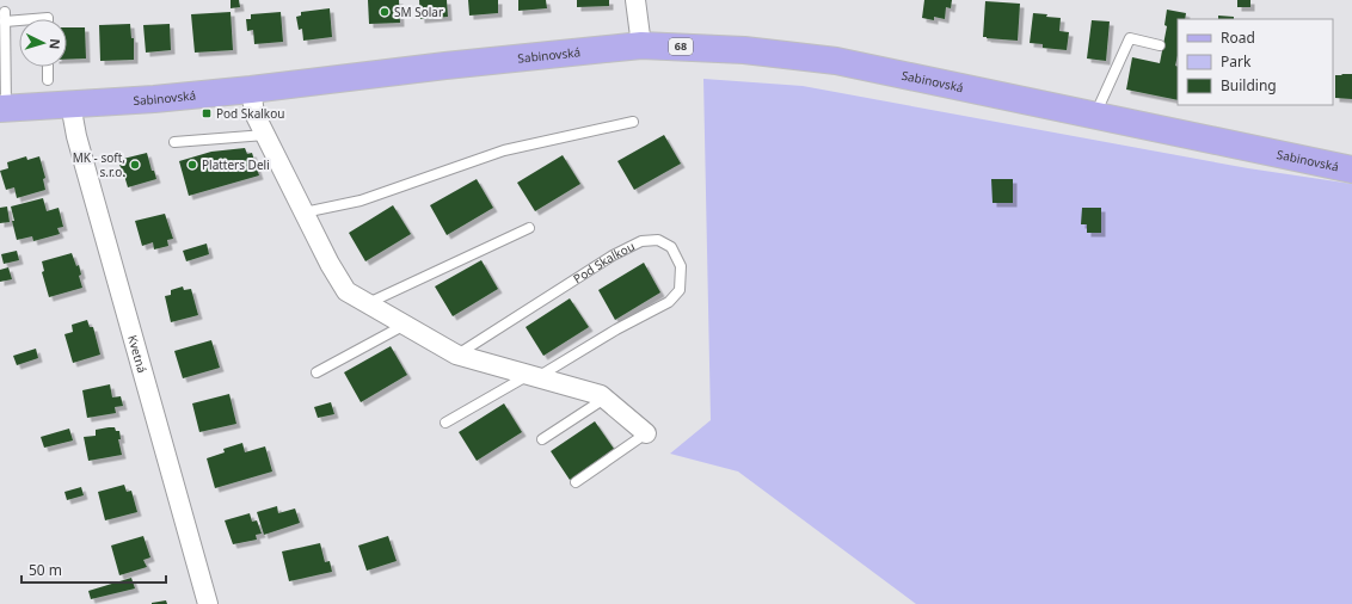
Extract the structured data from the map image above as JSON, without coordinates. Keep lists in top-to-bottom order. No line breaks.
{"streets":{"main road":["68","Sabinovská"],"street":["Kvetná"],"lane":["Pod Skalkou"]},"crossings":[["Sabinovská","Kvetná"]],"places":{"other":["SM Solar","MK - soft, s.r.o.","Platters Deli"],"transit":["Pod Skalkou"]},"legend":["Road","Park","Building"],"scale_bar":"50 m","north":"right"}
